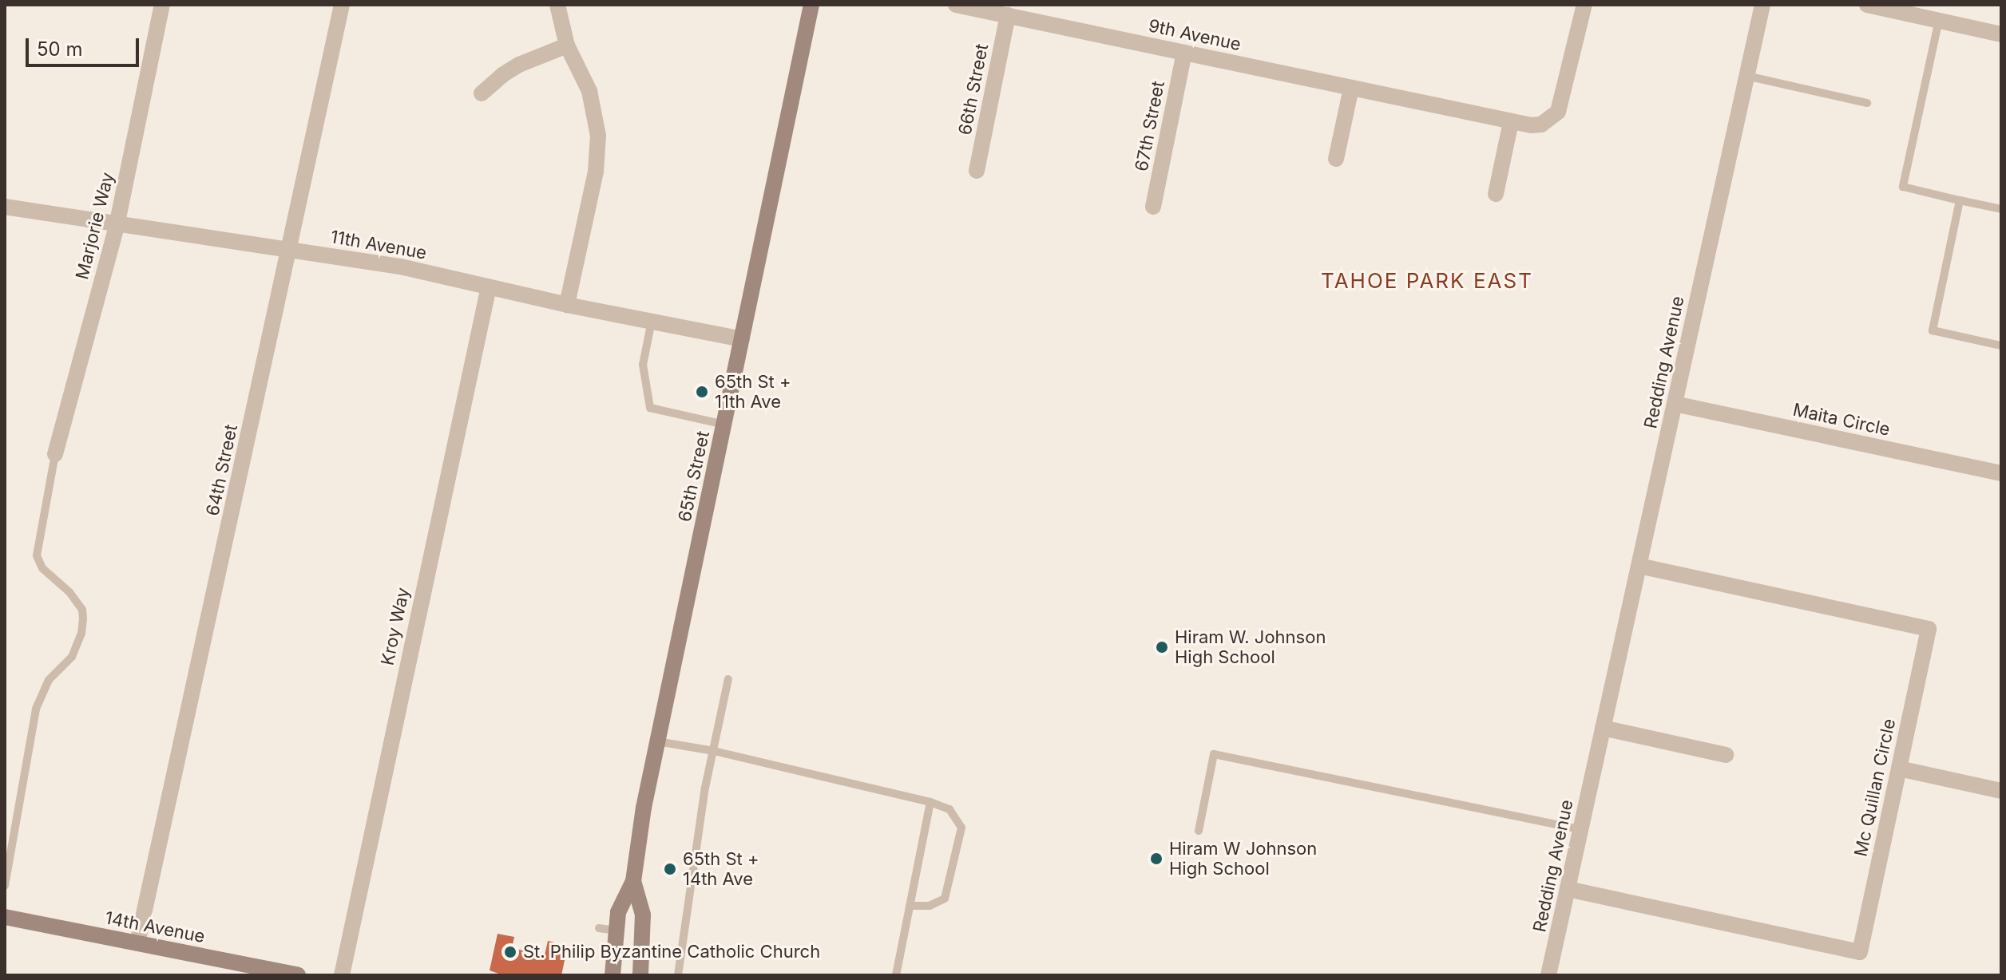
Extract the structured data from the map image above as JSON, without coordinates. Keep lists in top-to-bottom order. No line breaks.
{"streets":{"main road":["65th Street","14th Avenue"],"street":["9th Avenue","66th Street","67th Street","Marjorie Way","11th Avenue","Redding Avenue","Maita Circle","64th Street","Kroy Way","Mc Quillan Circle"]},"crossings":[["9th Avenue","66th Street"],["9th Avenue","67th Street"],["Marjorie Way","11th Avenue"],["11th Avenue","64th Street"],["11th Avenue","65th Street"],["11th Avenue","Kroy Way"],["Redding Avenue","Maita Circle"],["Redding Avenue","Mc Quillan Circle"],["64th Street","14th Avenue"]],"districts":["TAHOE PARK EAST"],"places":["65th St + 11th Ave","Hiram W. Johnson High School","Hiram W Johnson High School","65th St + 14th Ave","St. Philip Byzantine Catholic Church"],"scale_bar":"50 m"}
